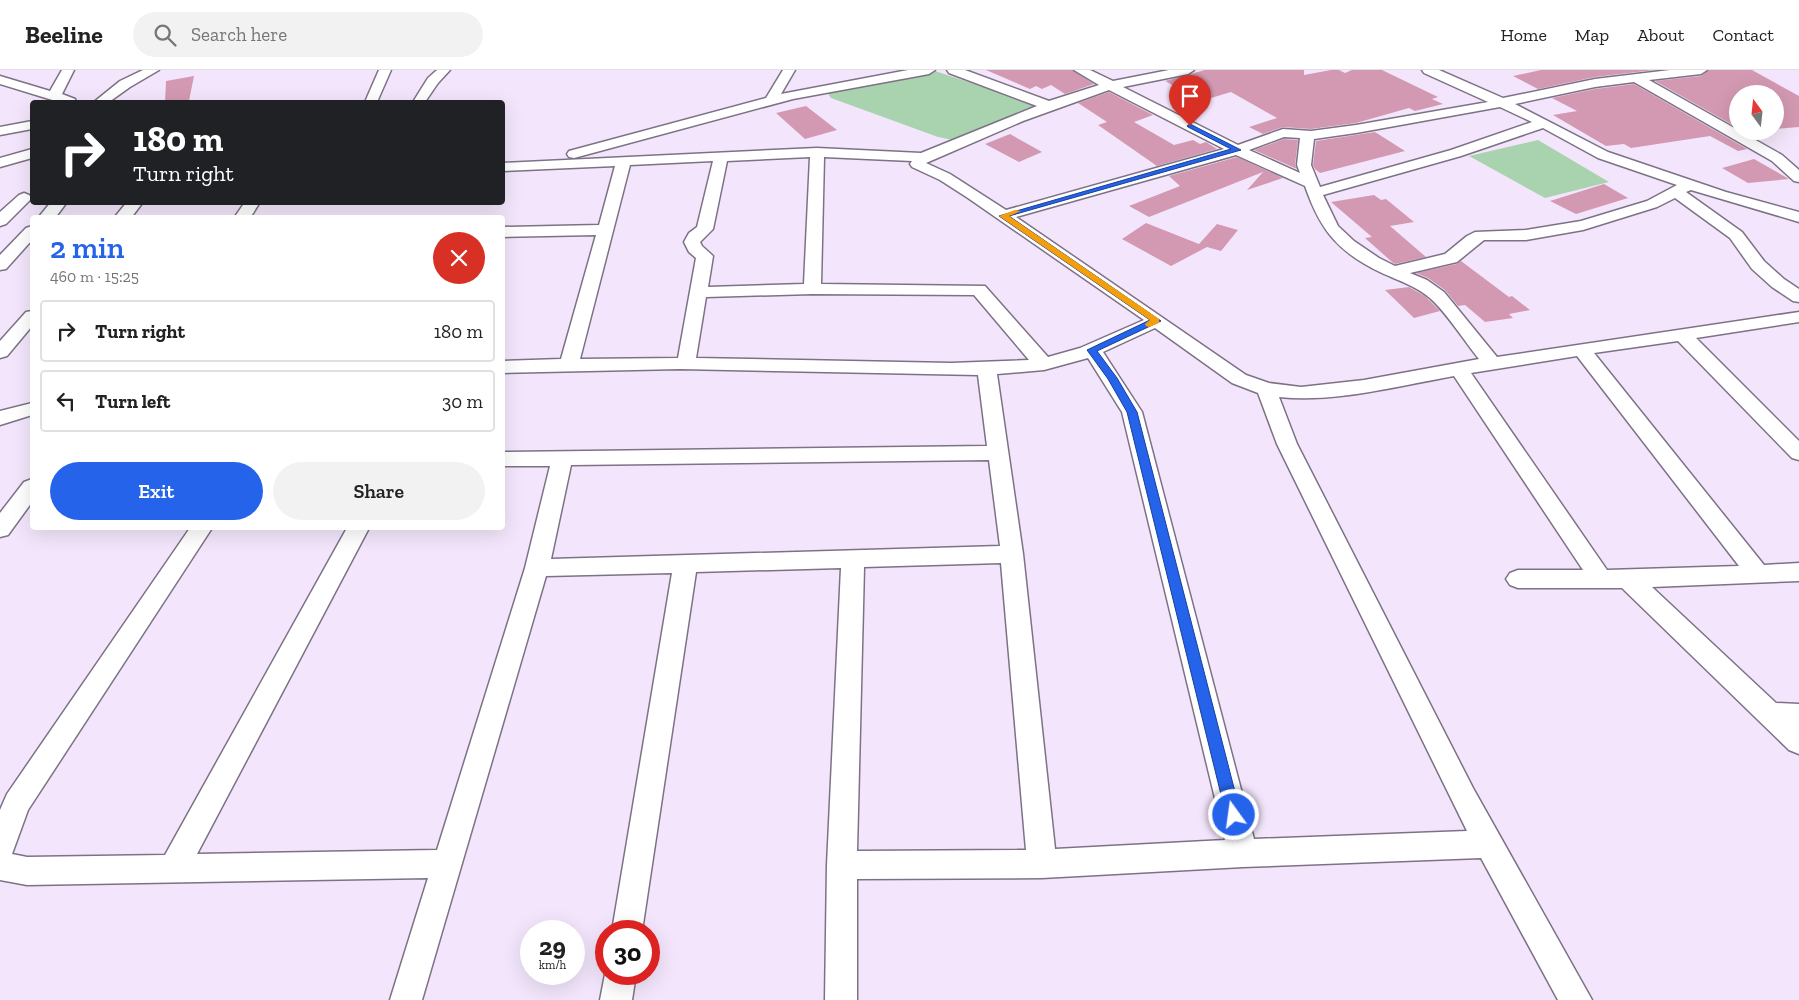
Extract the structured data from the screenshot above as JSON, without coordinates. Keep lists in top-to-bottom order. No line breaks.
{"north":"top","page":{"header":"Beeline","search":"Search here","nav":["Home","Map","About","Contact"],"turn":["180 m","Turn right"],"heading":["2 min","460 m · 15:25"],"list":[{"name":"Turn right","value":"180 m"},{"name":"Turn left","value":"30 m"}],"buttons":["Exit","Share"],"speed":"29 km/h","limit":"30"}}
